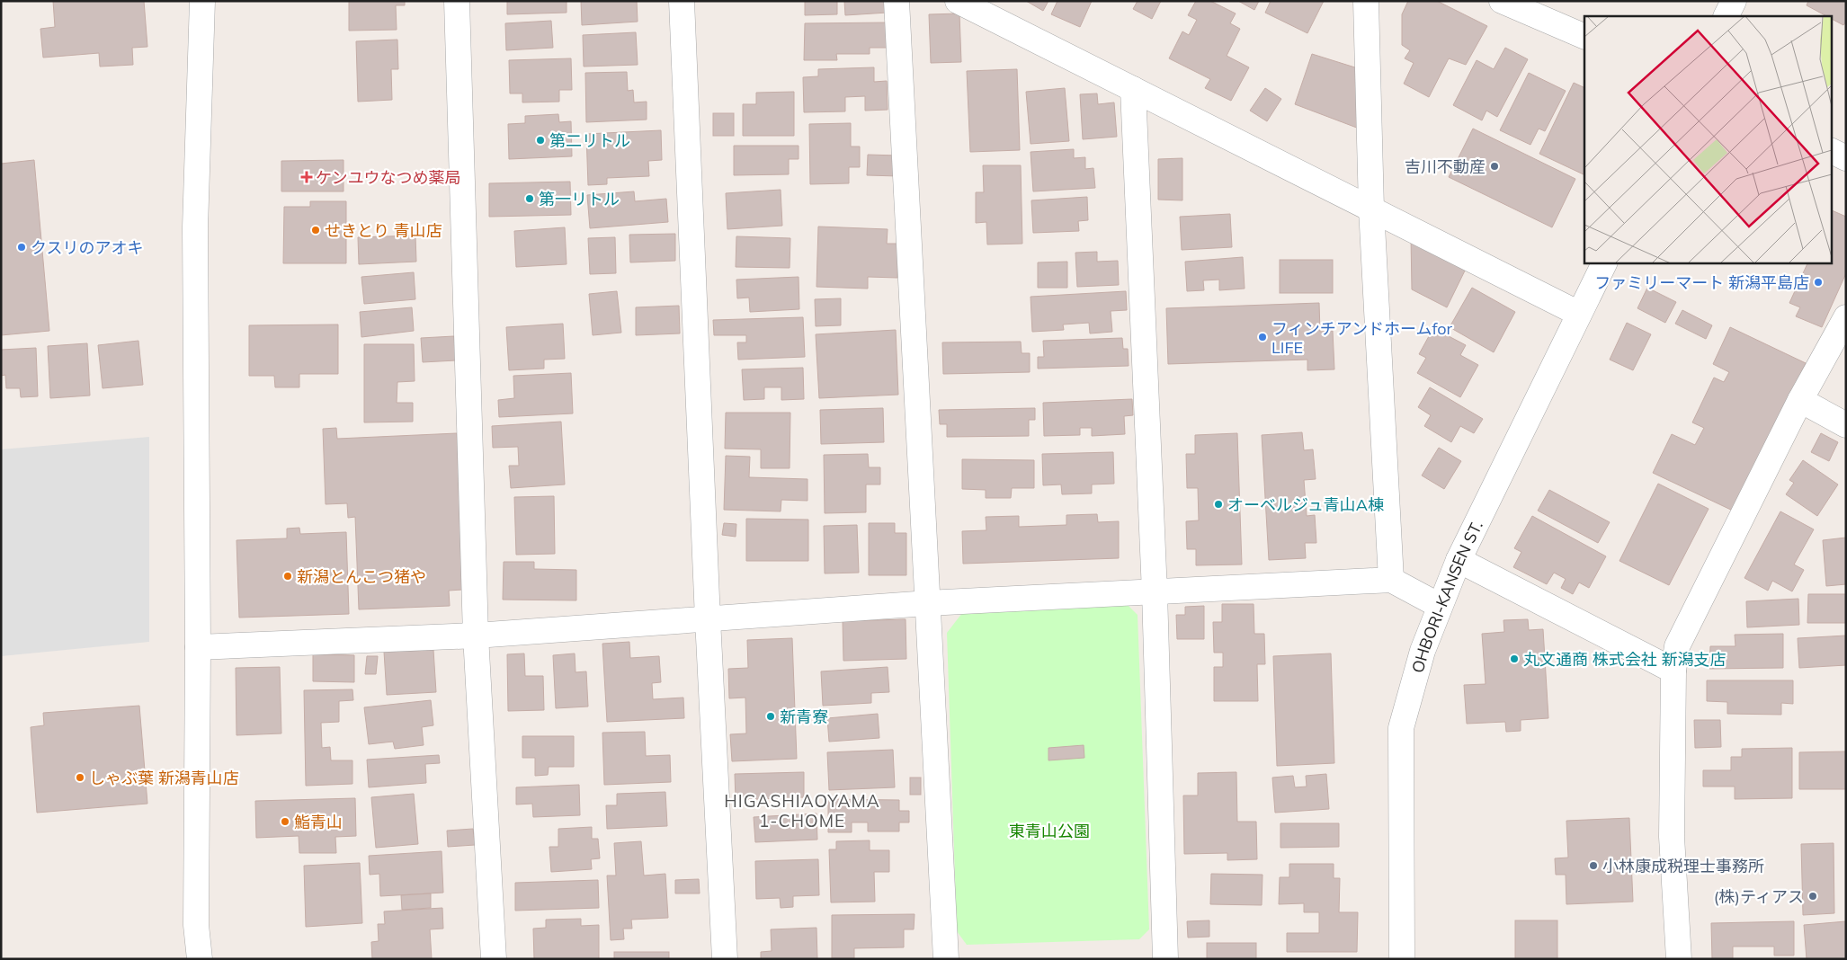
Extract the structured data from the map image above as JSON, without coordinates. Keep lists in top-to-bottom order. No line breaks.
{"streets":{"street":["OHBORI-KANSEN ST."]},"districts":["HIGASHIAOYAMA 1-CHOME"],"parks":["東青山公園"],"places":{"other":["第二リトル","吉川不動産","第一リトル","せきとり 青山店","クスリのアオキ","ファミリーマート 新潟平島店","フィンチアンドホームfor LIFE","オーベルジュ青山A棟","新潟とんこつ猪や","丸文通商 株式会社 新潟支店","新青寮","しゃぶ葉 新潟青山店","鮨青山","小林康成税理士事務所","(株)ティアス"],"health":["ケンユウなつめ薬局"]}}
